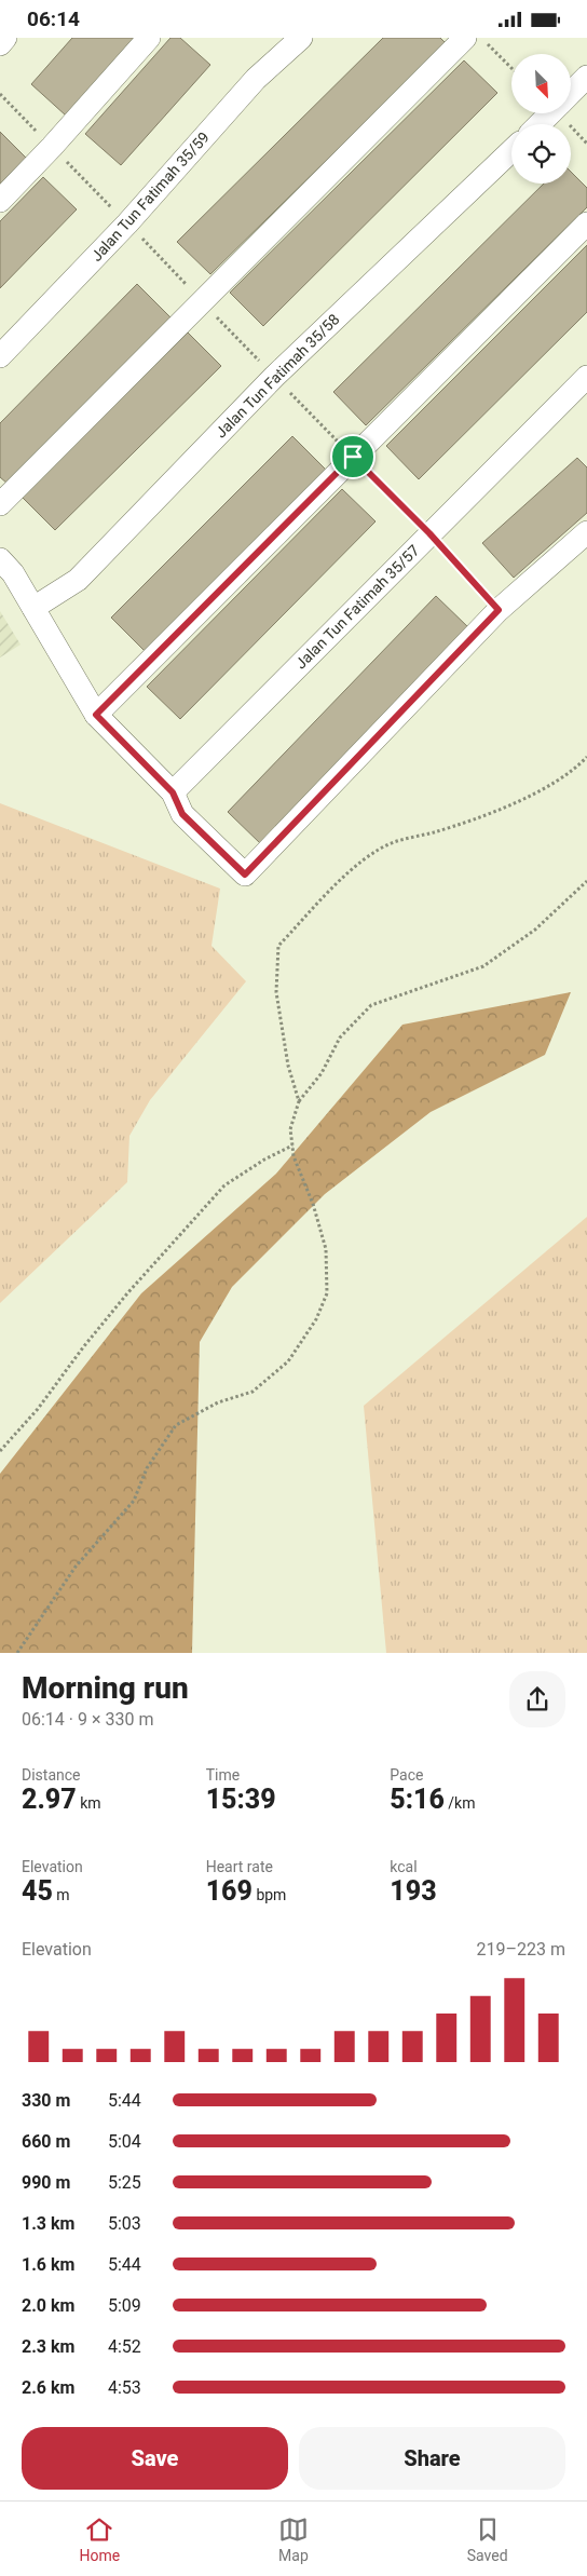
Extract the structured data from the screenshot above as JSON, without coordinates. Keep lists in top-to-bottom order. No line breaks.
{"streets":{"street":["Jalan Tun Fatimah 35/59","Jalan Tun Fatimah 35/58","Jalan Tun Fatimah 35/57"]},"north":"bottom right","page":{"status":"06:14","heading":["Morning run","06:14 · 9 × 330 m"],"stats":[["Distance","2.97 km"],["Time","15:39"],["Pace","5:16 /km"],["Elevation","45 m"],["Heart rate","169 bpm"],["kcal","193"]],"chart":["Elevation","219–223 m"],"list":[{"name":"330 m","note":"5:44"},{"name":"660 m","note":"5:04"},{"name":"990 m","note":"5:25"},{"name":"1.3 km","note":"5:03"},{"name":"1.6 km","note":"5:44"},{"name":"2.0 km","note":"5:09"},{"name":"2.3 km","note":"4:52"},{"name":"2.6 km","note":"4:53"}],"buttons":["Save","Share"],"tabs":["Home","Map","Saved"]}}
